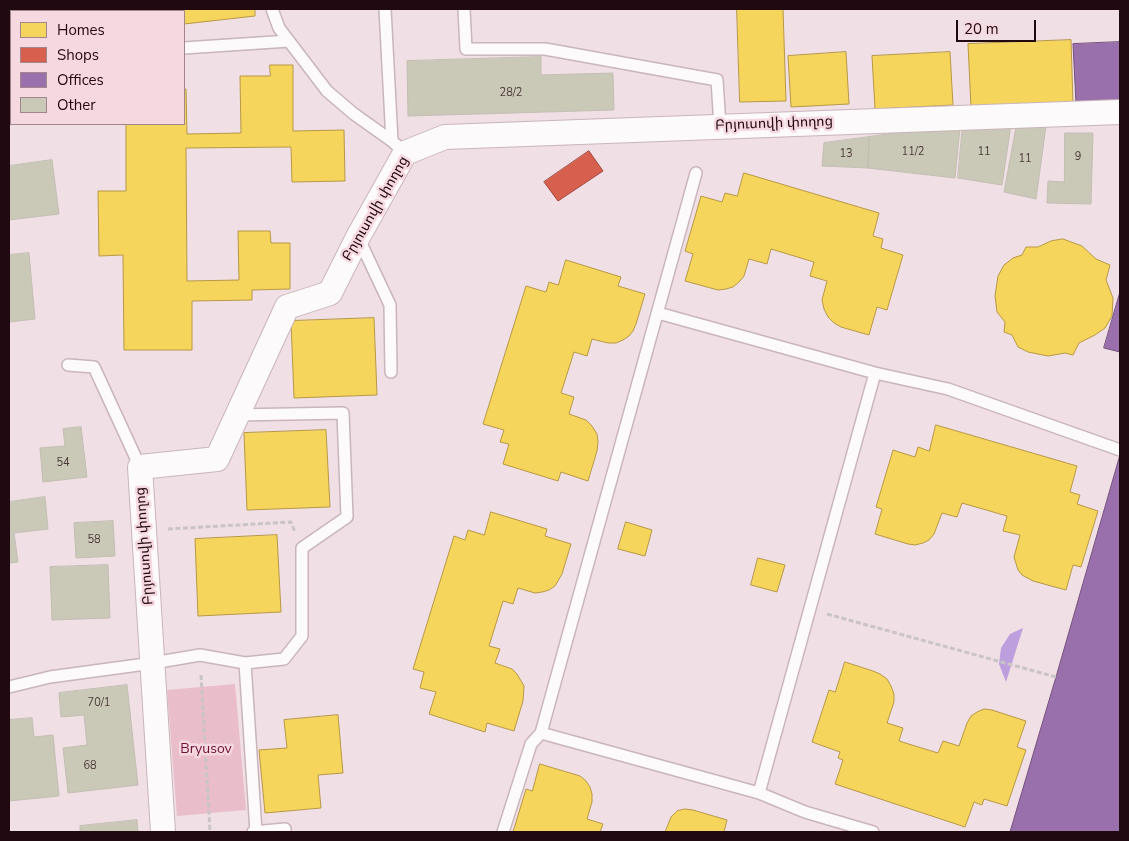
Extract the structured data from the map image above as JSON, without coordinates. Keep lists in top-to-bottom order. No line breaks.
{"streets":{"street":["Բրյուսովի փողոց"]},"parks":["Bryusov"],"house_numbers":["28/2","11/2","11","13","9","11","54","58","70/1","68"],"legend":["Homes","Shops","Offices","Other"],"scale_bar":"20 m"}
